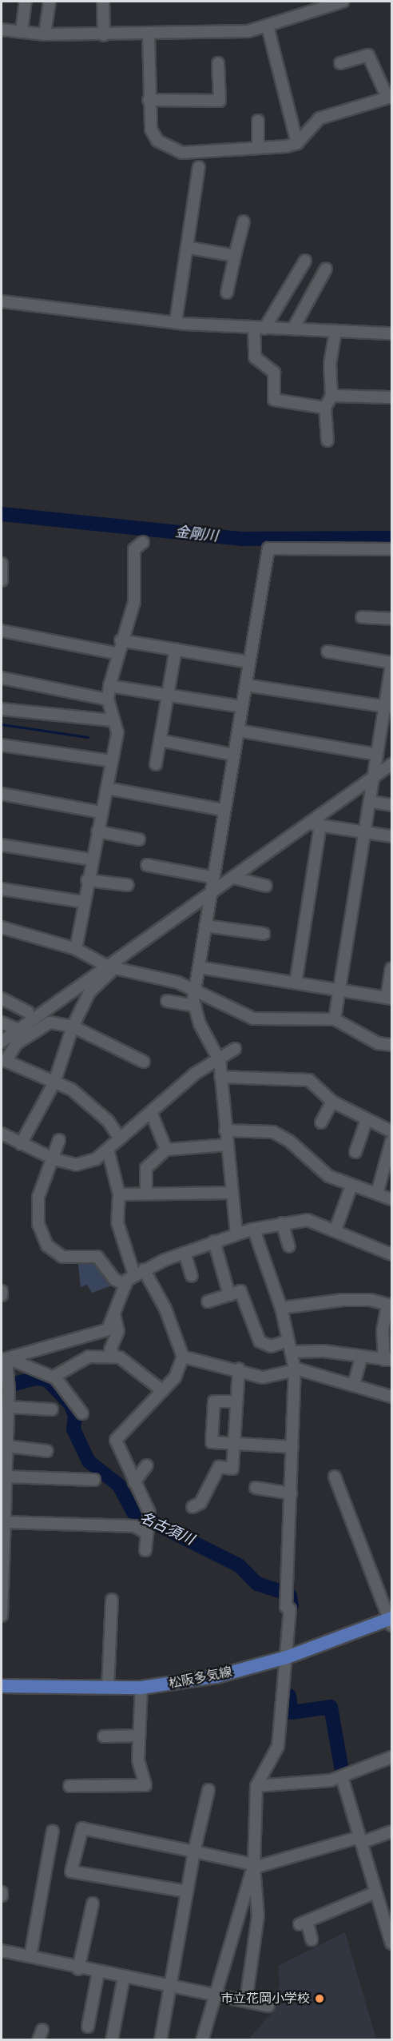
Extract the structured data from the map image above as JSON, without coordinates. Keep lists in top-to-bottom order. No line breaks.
{"streets":{"main road":["松阪多気線"]},"water":["金剛川","名古須川"],"places":["市立花岡小学校"]}
